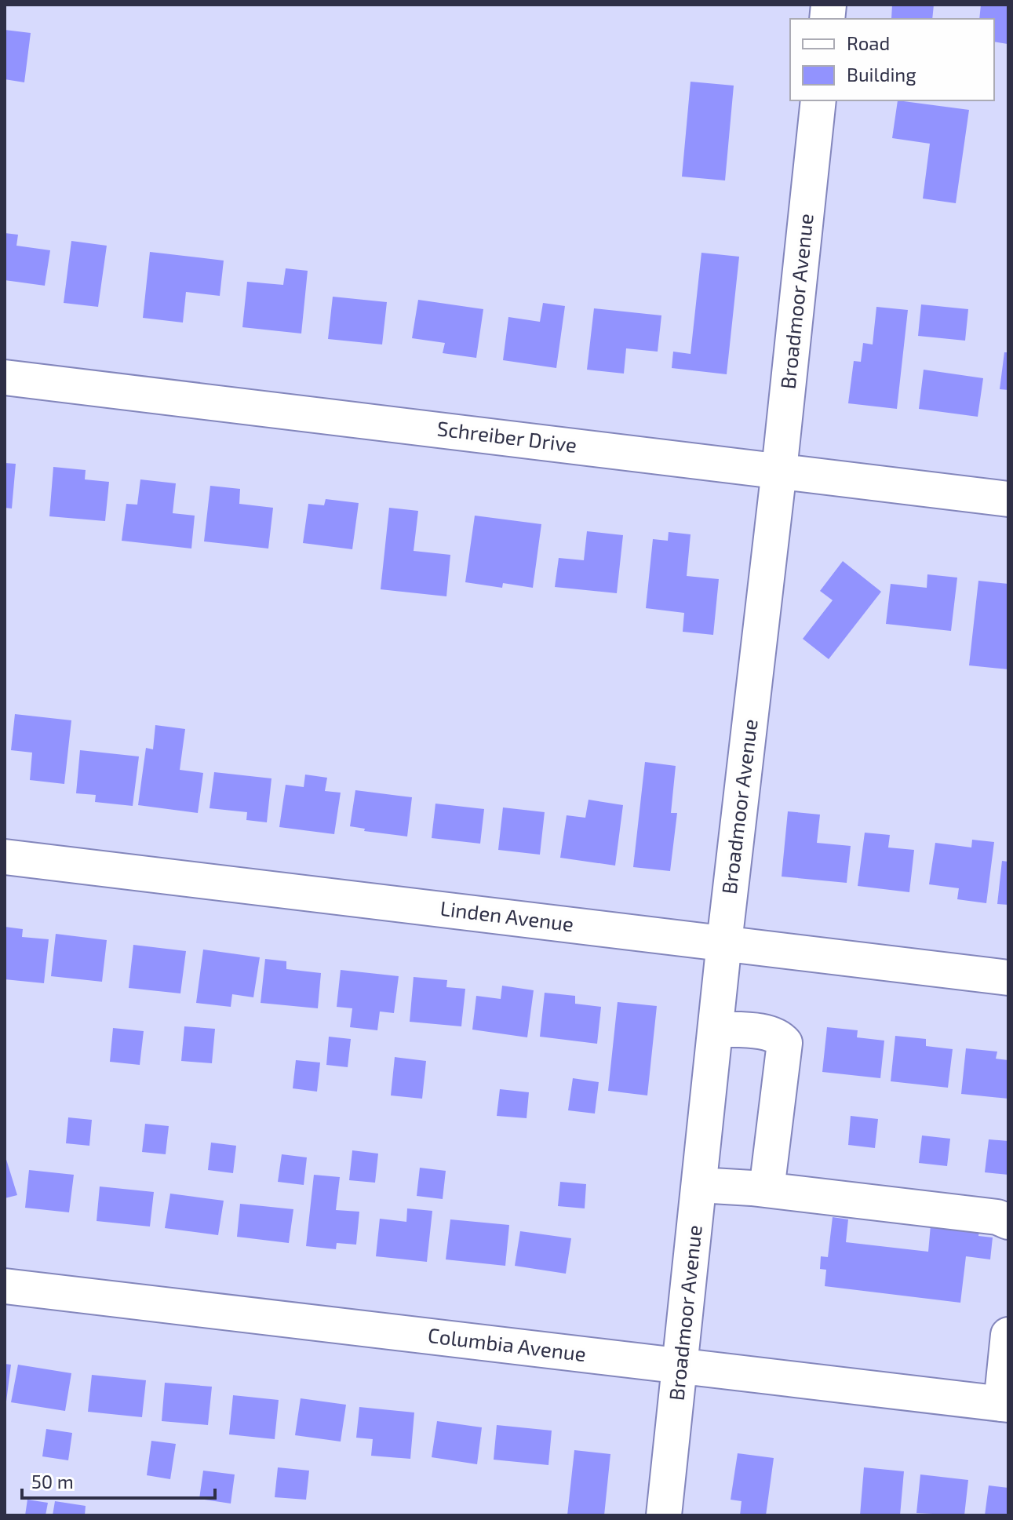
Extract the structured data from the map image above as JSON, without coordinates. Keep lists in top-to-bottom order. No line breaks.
{"streets":{"street":["Broadmoor Avenue","Schreiber Drive","Linden Avenue","Columbia Avenue"]},"crossings":[["Broadmoor Avenue","Schreiber Drive"],["Broadmoor Avenue","Linden Avenue"],["Broadmoor Avenue","Columbia Avenue"]],"legend":["Road","Building"],"scale_bar":"50 m"}
